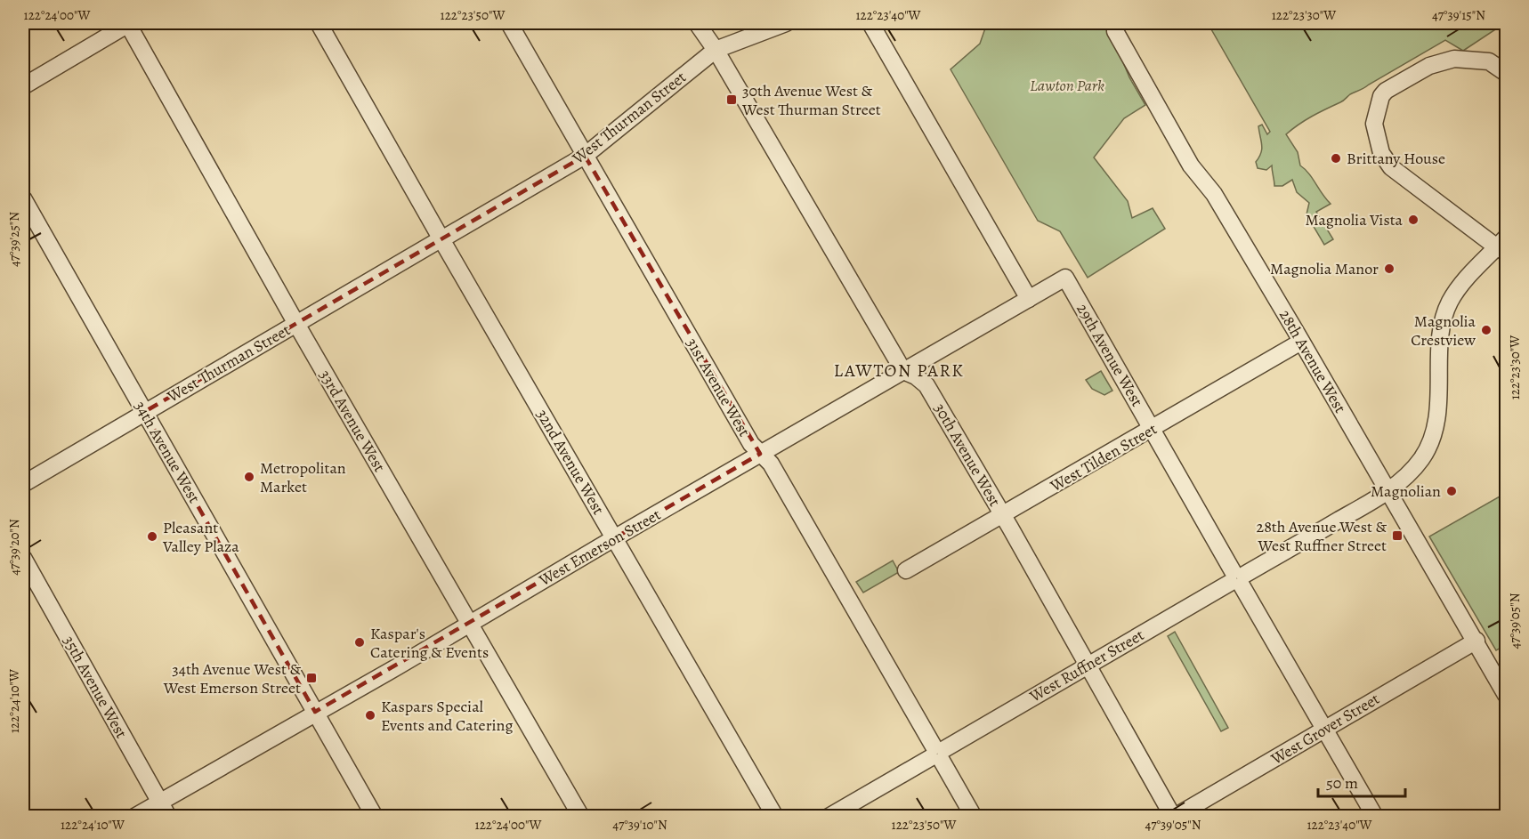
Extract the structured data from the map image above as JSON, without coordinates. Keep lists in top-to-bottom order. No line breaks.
{"streets":{"street":["West Thurman Street","29th Avenue West","28th Avenue West","31st Avenue West","33rd Avenue West","34th Avenue West","30th Avenue West","West Tilden Street","32nd Avenue West","West Emerson Street","West Ruffner Street","35th Avenue West","West Grover Street"]},"crossings":[["West Thurman Street","31st Avenue West"],["West Thurman Street","33rd Avenue West"],["West Thurman Street","34th Avenue West"],["West Thurman Street","30th Avenue West"],["West Thurman Street","32nd Avenue West"],["29th Avenue West","West Tilden Street"],["29th Avenue West","West Emerson Street"],["29th Avenue West","West Ruffner Street"],["29th Avenue West","West Grover Street"],["28th Avenue West","West Tilden Street"],["28th Avenue West","West Ruffner Street"],["28th Avenue West","West Grover Street"],["31st Avenue West","West Emerson Street"],["31st Avenue West","West Ruffner Street"],["33rd Avenue West","West Emerson Street"],["34th Avenue West","West Emerson Street"],["30th Avenue West","West Tilden Street"],["30th Avenue West","West Emerson Street"],["30th Avenue West","West Ruffner Street"],["30th Avenue West","West Grover Street"],["32nd Avenue West","West Emerson Street"],["West Emerson Street","35th Avenue West"]],"districts":["LAWTON PARK"],"parks":["Lawton Park"],"places":{"transit":["30th Avenue West & West Thurman Street","28th Avenue West & West Ruffner Street","34th Avenue West & West Emerson Street"],"other":["Brittany House","Magnolia Vista","Magnolia Manor","Magnolia Crestview","Metropolitan Market","Magnolian","Pleasant Valley Plaza","Kaspar's Catering & Events","Kaspars Special Events and Catering"]},"scale_bar":"50 m","coordinates":["122°24'00\"W","122°23'50\"W","122°23'40\"W","122°23'30\"W","47°39'15\"N","47°39'25\"N","47°39'20\"N","47°39'05\"N","122°24'10\"W","47°39'10\"N"]}
